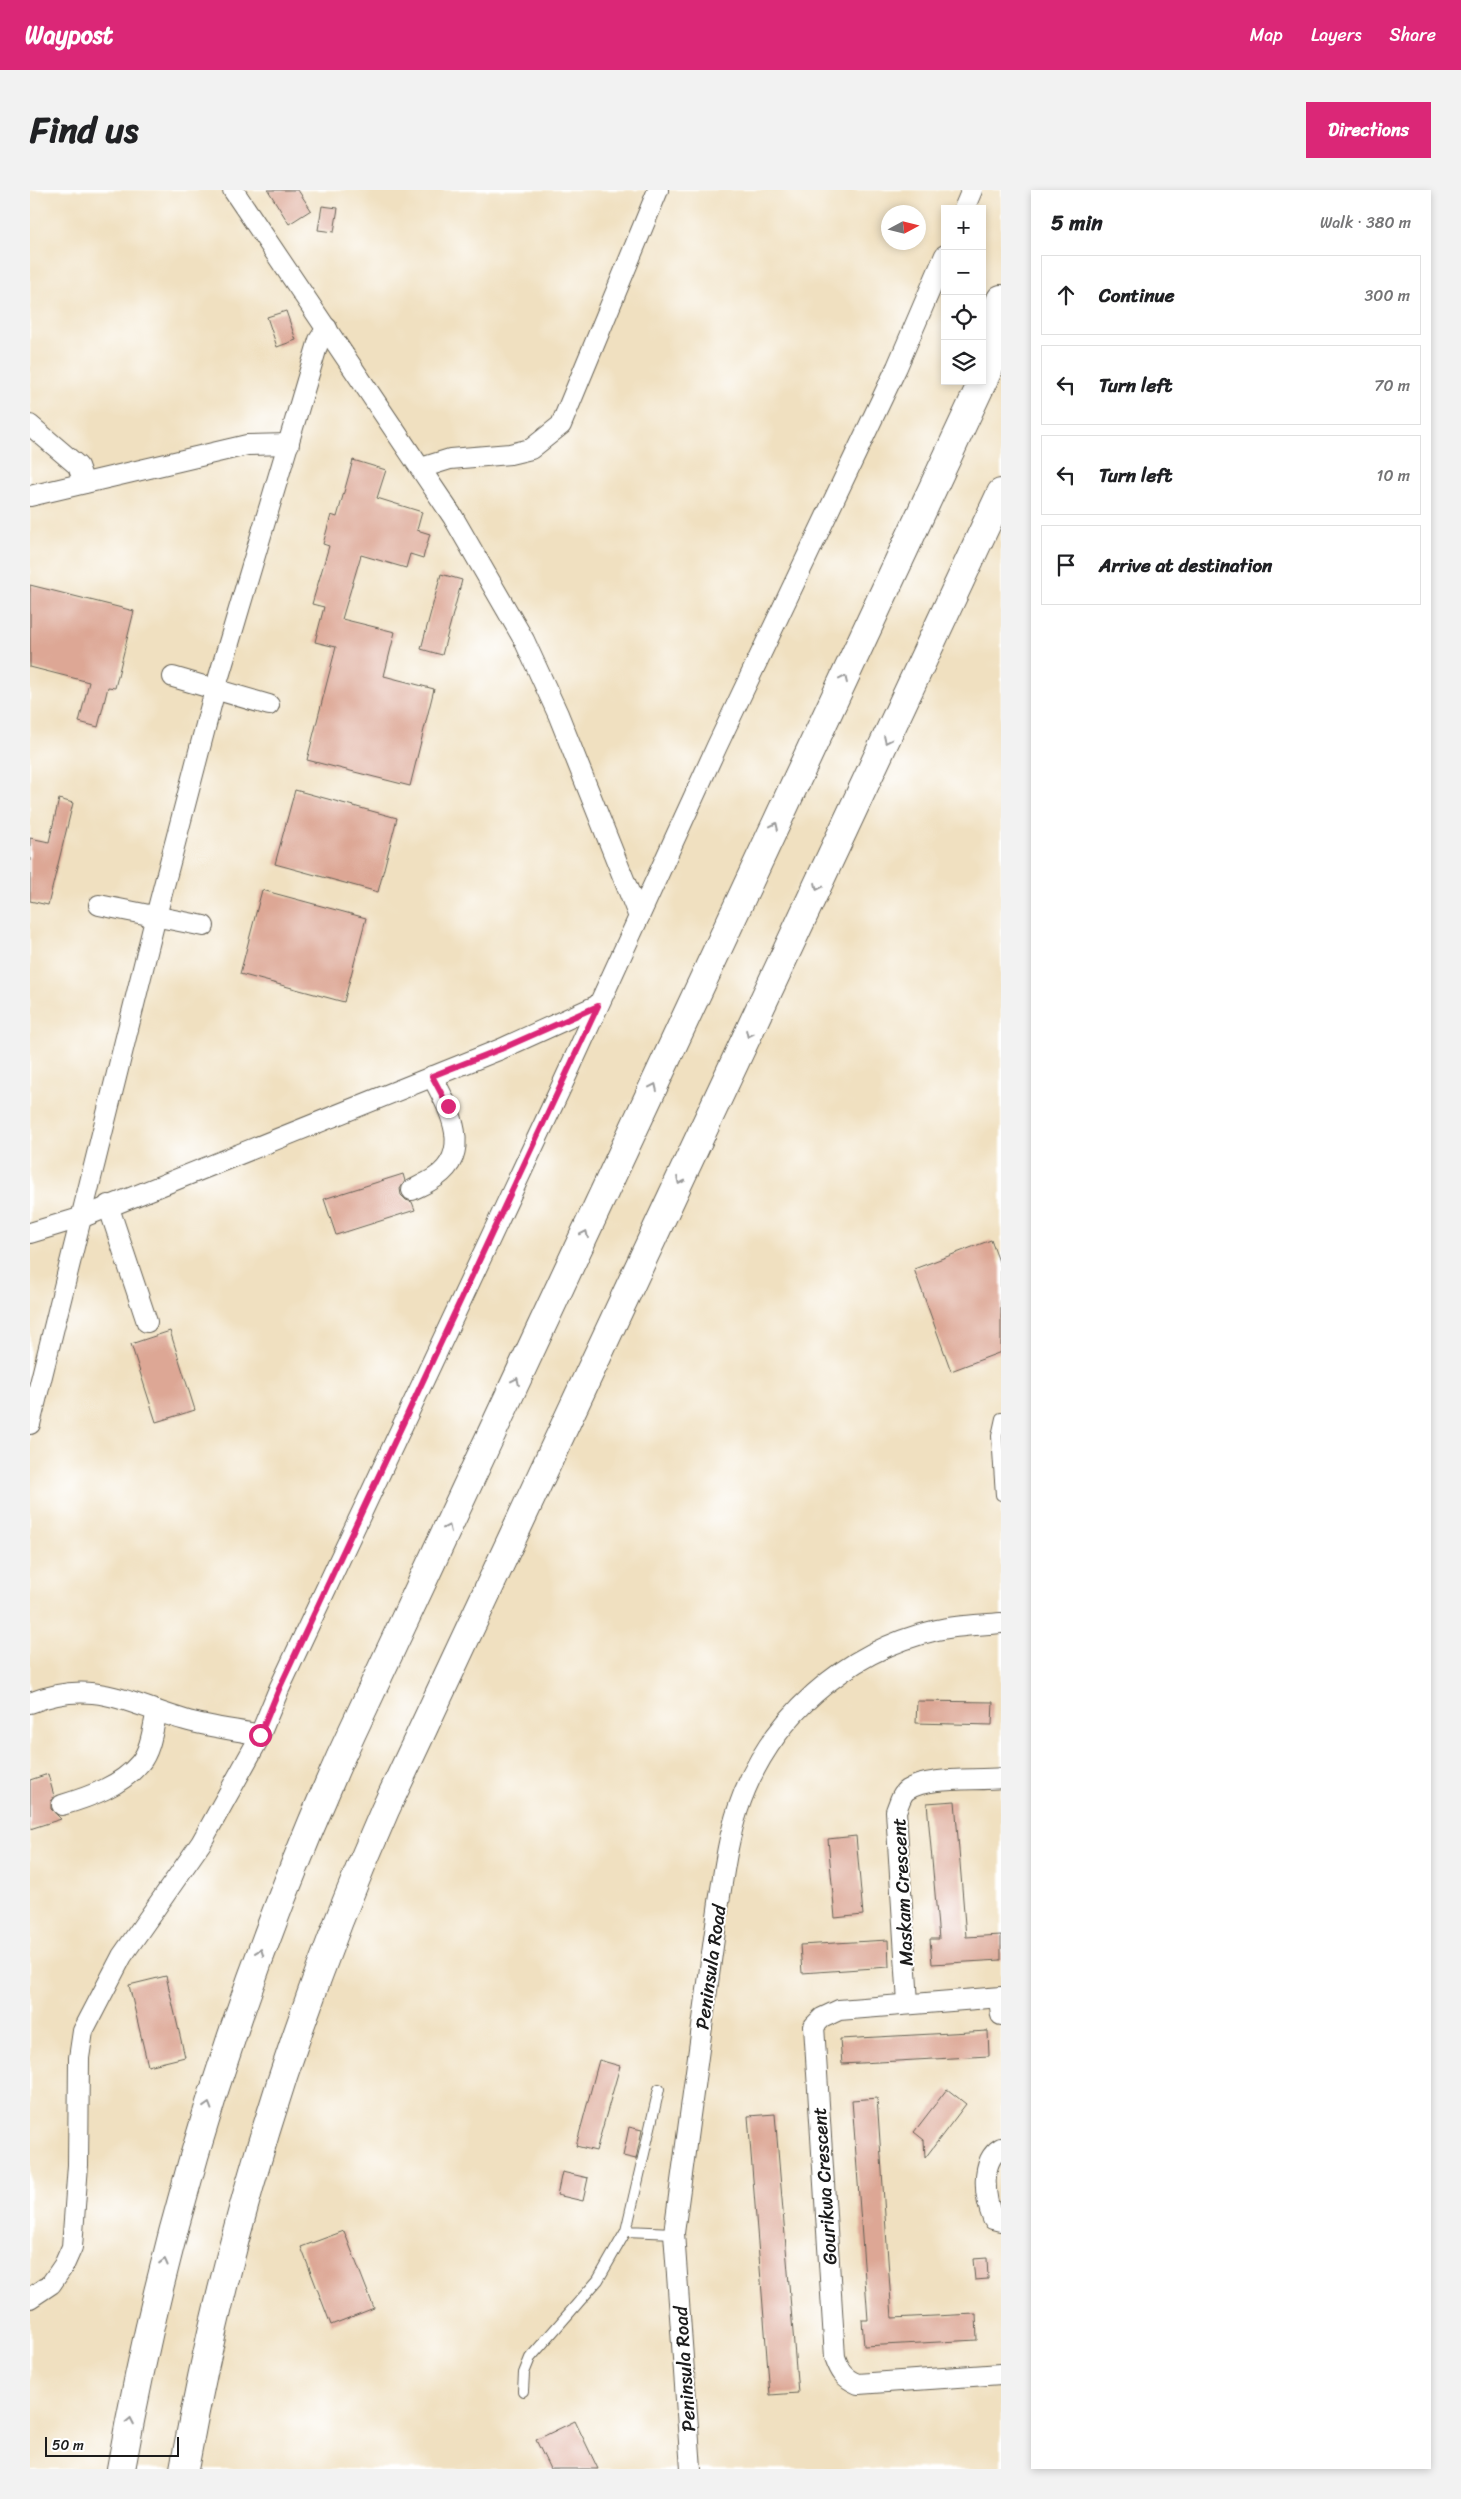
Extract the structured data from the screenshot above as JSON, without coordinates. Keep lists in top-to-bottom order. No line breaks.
{"streets":{"street":["Maskam Crescent","Peninsula Road","Gourikwa Crescent"]},"crossings":[["Maskam Crescent","Gourikwa Crescent"]],"scale_bar":"50 m","north":"right","page":{"header":"Waypost","nav":["Map","Layers","Share"],"title":"Find us","buttons":"Directions","heading":["5 min","Walk · 380 m"],"map_buttons":["+","−"],"list":[["Continue","300 m"],["Turn left","70 m"],["Turn left","10 m"],"Arrive at destination"],"scale":"50 m"}}
